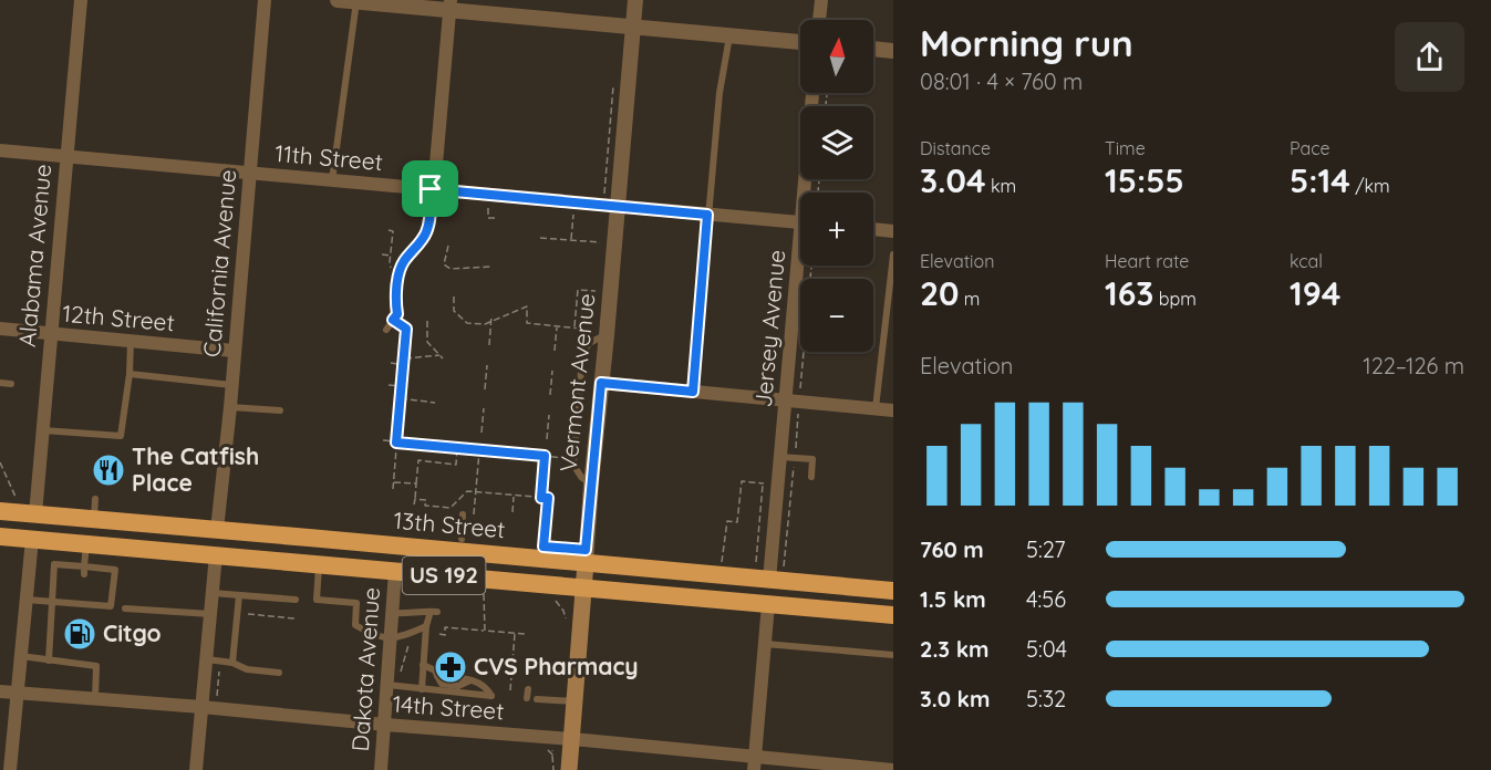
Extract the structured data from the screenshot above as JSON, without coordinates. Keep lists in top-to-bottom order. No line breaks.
{"streets":{"highway":["13th Street","US 192"],"main road":["Vermont Avenue"],"street":["11th Street","Alabama Avenue","California Avenue","12th Street","Jersey Avenue","Dakota Avenue","14th Street"]},"crossings":[["11th Street","Alabama Avenue"],["11th Street","California Avenue"],["11th Street","Vermont Avenue"],["Alabama Avenue","12th Street"],["Alabama Avenue","13th Street"],["California Avenue","12th Street"],["California Avenue","13th Street"],["Jersey Avenue","13th Street"],["Vermont Avenue","13th Street"],["Vermont Avenue","US 192"],["Vermont Avenue","14th Street"],["US 192","Dakota Avenue"],["Dakota Avenue","14th Street"]],"places":{"restaurant":["The Catfish Place"],"fuel station":["Citgo"],"pharmacy":["CVS Pharmacy"]},"north":"top","page":{"heading":["Morning run","08:01 · 4 × 760 m"],"map_buttons":["+","−"],"stats":[["Distance","3.04 km"],["Time","15:55"],["Pace","5:14 /km"],["Elevation","20 m"],["Heart rate","163 bpm"],["kcal","194"]],"chart":["Elevation","122–126 m"],"list":[{"name":"760 m","note":"5:27"},{"name":"1.5 km","note":"4:56"},{"name":"2.3 km","note":"5:04"},{"name":"3.0 km","note":"5:32"}]}}
